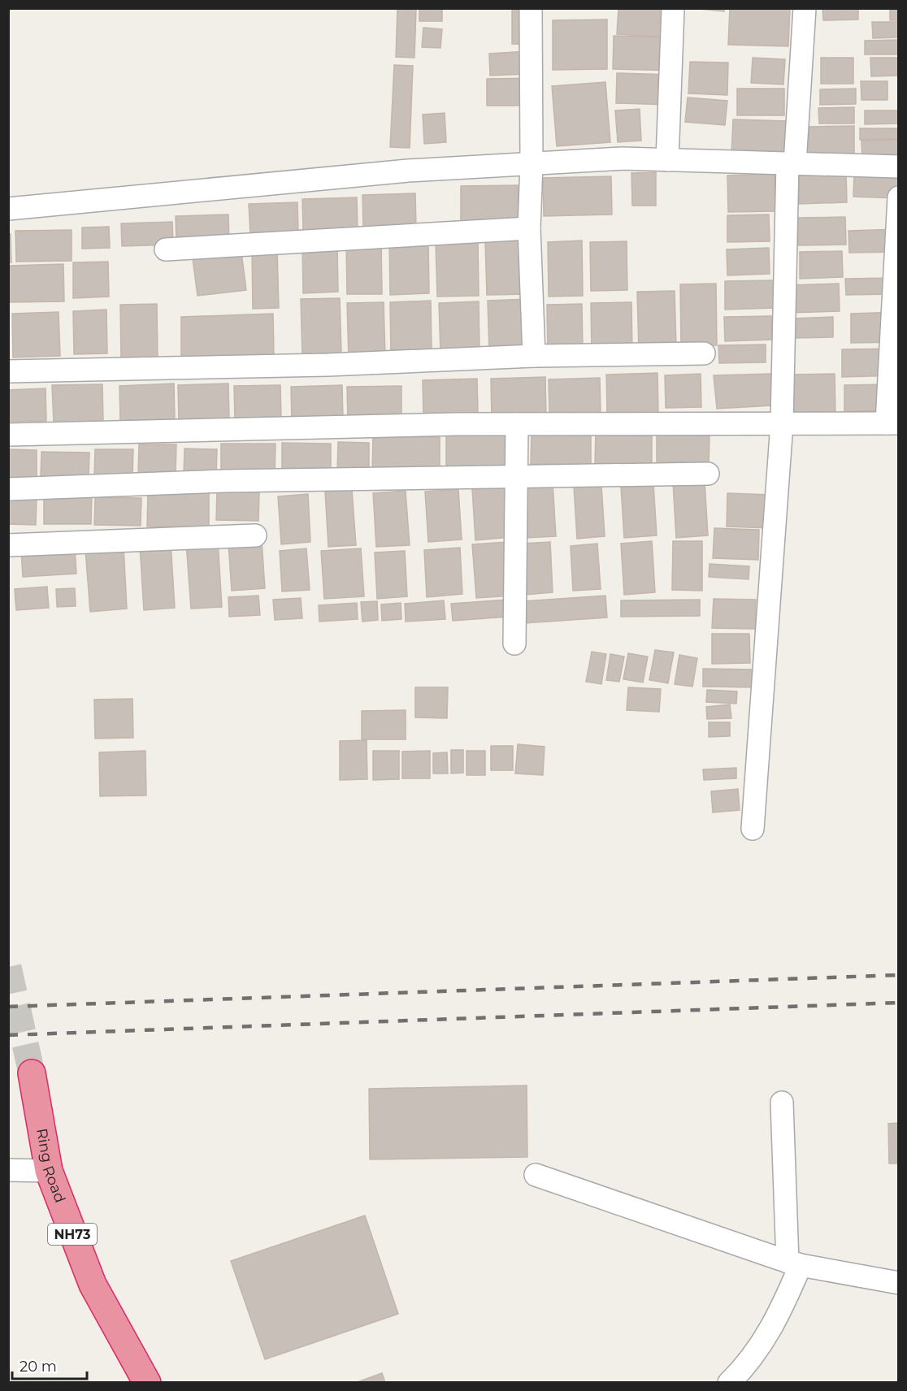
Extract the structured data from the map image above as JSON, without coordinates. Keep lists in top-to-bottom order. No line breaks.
{"streets":{"highway":["Ring Road","NH73"]},"scale_bar":"20 m"}
